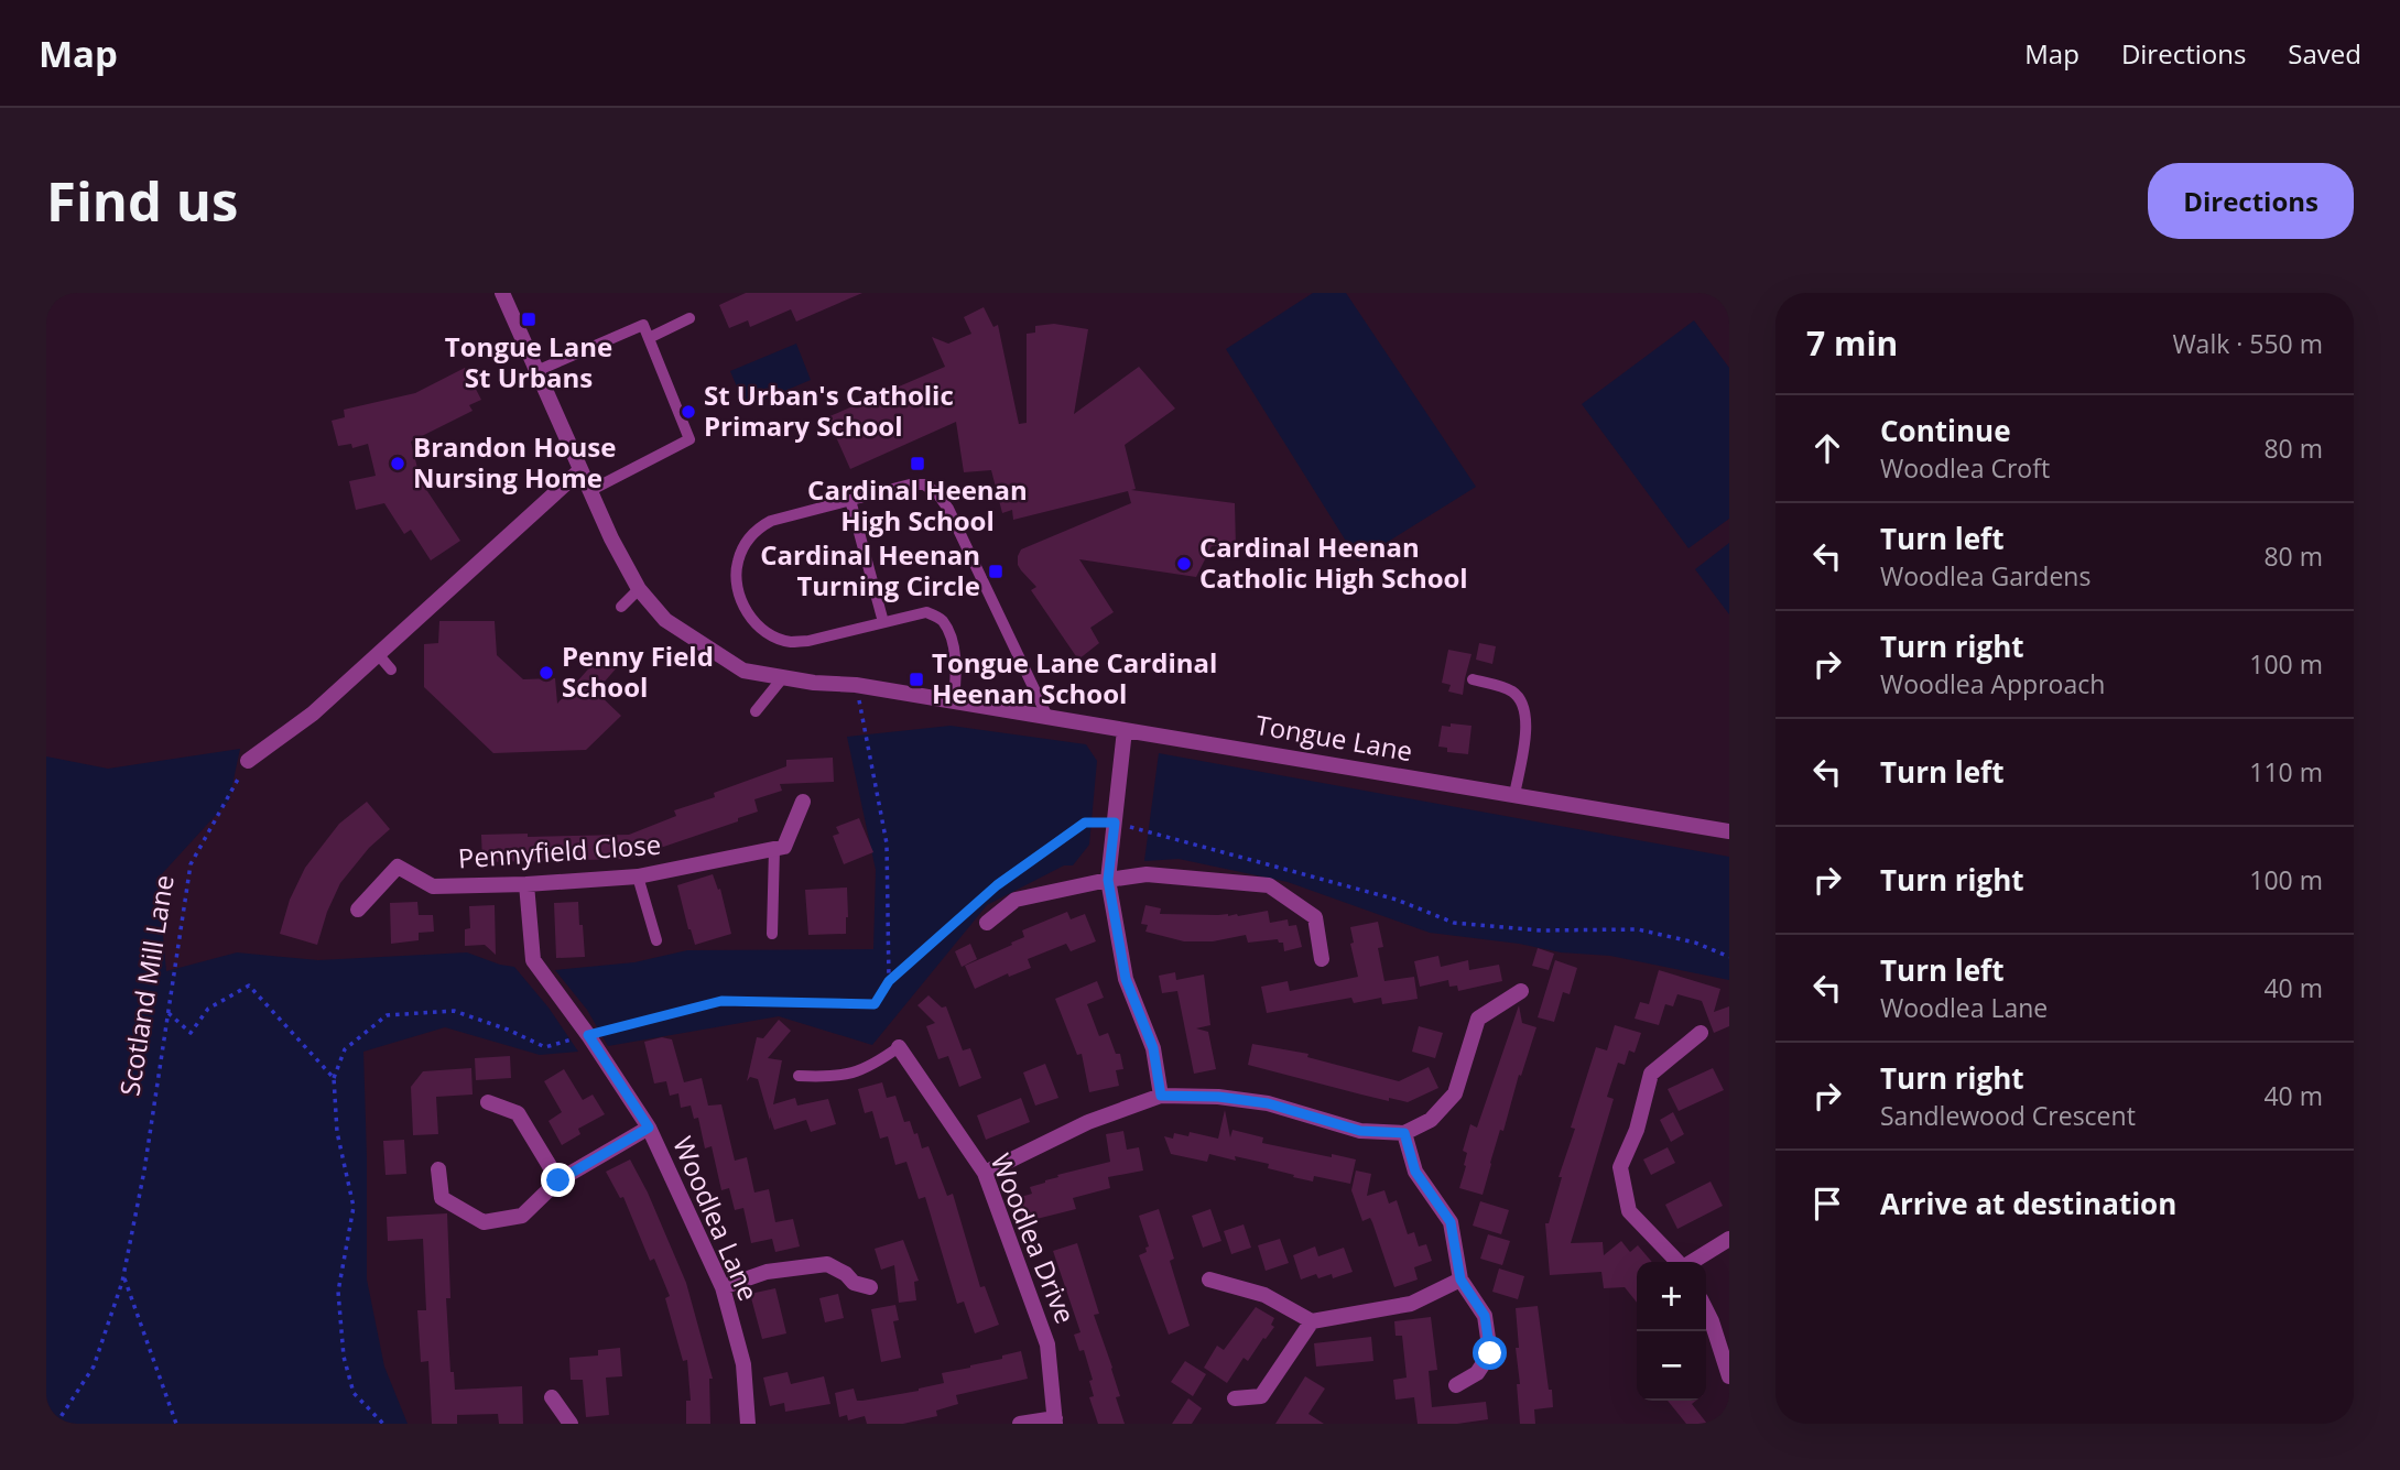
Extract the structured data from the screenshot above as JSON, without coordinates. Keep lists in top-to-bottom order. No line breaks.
{"streets":{"street":["Tongue Lane","Pennyfield Close","Woodlea Lane","Woodlea Drive"],"path":["Scotland Mill Lane"]},"crossings":[["Pennyfield Close","Woodlea Lane"]],"places":{"transit":["Tongue Lane St Urbans","Cardinal Heenan High School","Cardinal Heenan Turning Circle","Tongue Lane Cardinal Heenan School"],"other":["St Urban's Catholic Primary School","Brandon House Nursing Home","Cardinal Heenan Catholic High School","Penny Field School"]},"page":{"header":"Map","nav":["Map","Directions","Saved"],"buttons":"Directions","title":"Find us","heading":["7 min","Walk · 550 m"],"list":[["Continue","Woodlea Croft","80 m"],["Turn left","Woodlea Gardens","80 m"],["Turn right","Woodlea Approach","100 m"],["Turn left","110 m"],["Turn right","100 m"],["Turn left","Woodlea Lane","40 m"],["Turn right","Sandlewood Crescent","40 m"],"Arrive at destination"],"map_buttons":["+","−"]}}
